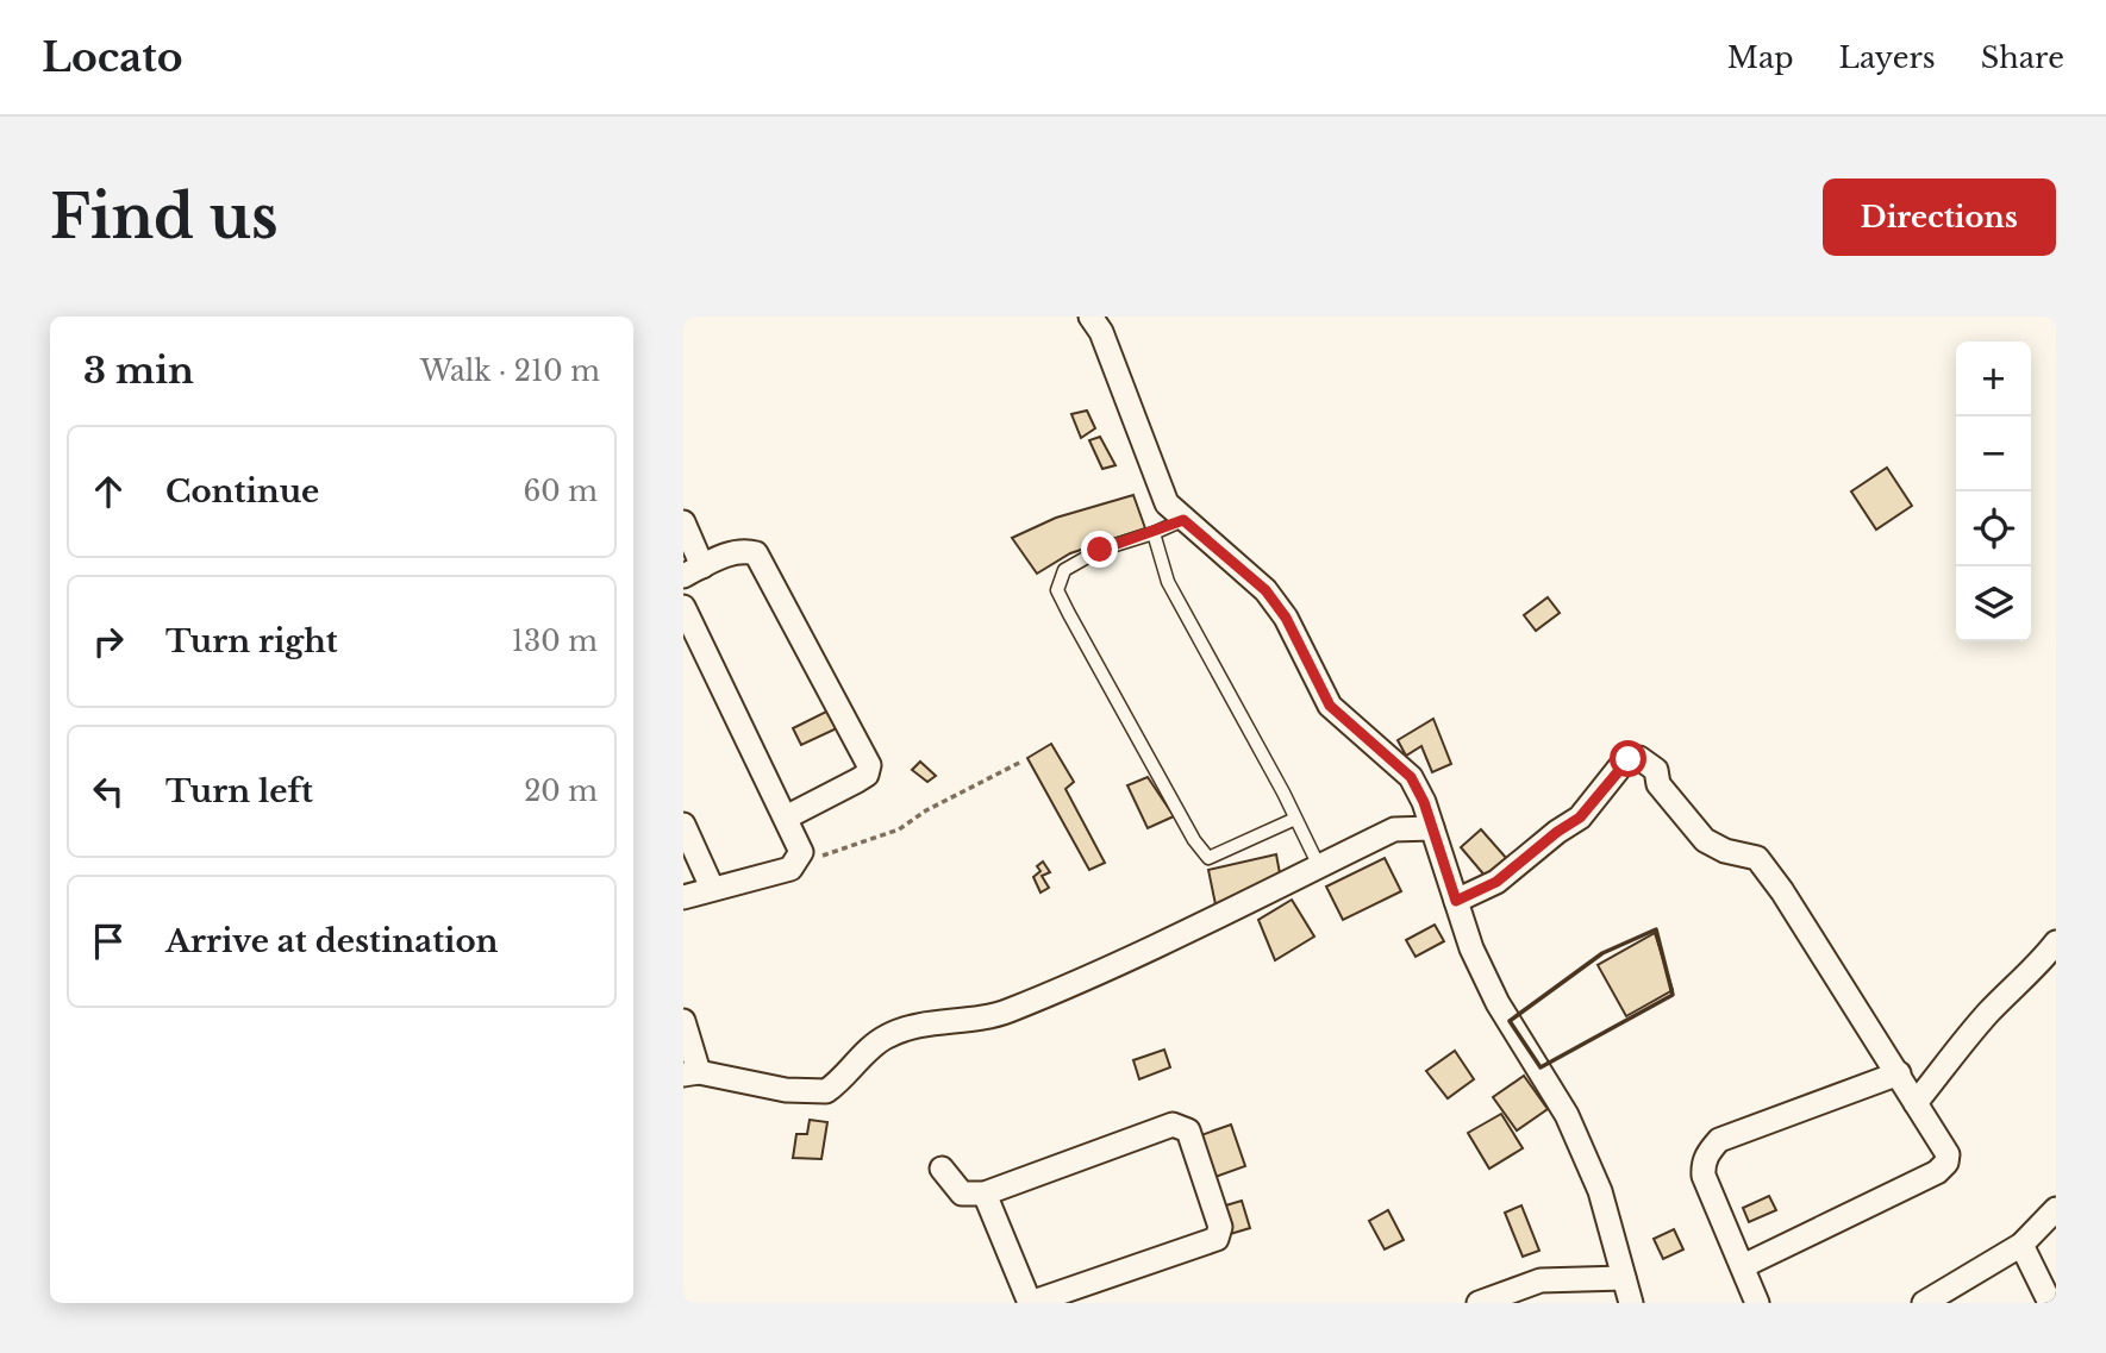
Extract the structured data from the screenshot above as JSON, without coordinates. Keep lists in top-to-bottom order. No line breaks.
{"page":{"header":"Locato","nav":["Map","Layers","Share"],"buttons":"Directions","title":"Find us","heading":["3 min","Walk · 210 m"],"map_buttons":["+","−"],"list":[["Continue","60 m"],["Turn right","130 m"],["Turn left","20 m"],"Arrive at destination"]}}
